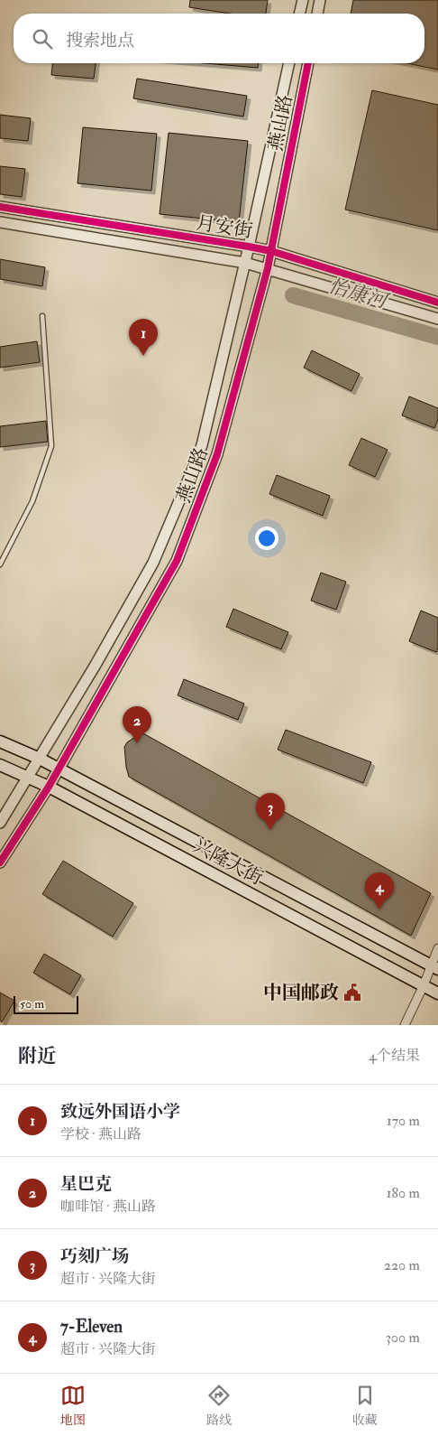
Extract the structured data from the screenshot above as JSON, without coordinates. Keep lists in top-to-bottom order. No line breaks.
{"streets":{"main road":["兴隆大街"],"street":["燕山路","月安街"]},"crossings":[["燕山路","月安街"],["燕山路","兴隆大街"]],"water":["怡康河"],"places":{"public building":["中国邮政"]},"scale_bar":"50 m","page":{"search":"搜索地点","pins":["1","2","3","4"],"scale":"50 m","heading":["附近","4个结果"],"list":[{"mark":"1","name":"致远外国语小学","note":"学校 · 燕山路","value":"170 m"},{"mark":"2","name":"星巴克","note":"咖啡馆 · 燕山路","value":"180 m"},{"mark":"3","name":"巧刻广场","note":"超市 · 兴隆大街","value":"220 m"},{"mark":"4","name":"7-Eleven","note":"超市 · 兴隆大街","value":"300 m"}],"nav":["地图","路线","收藏"]}}
